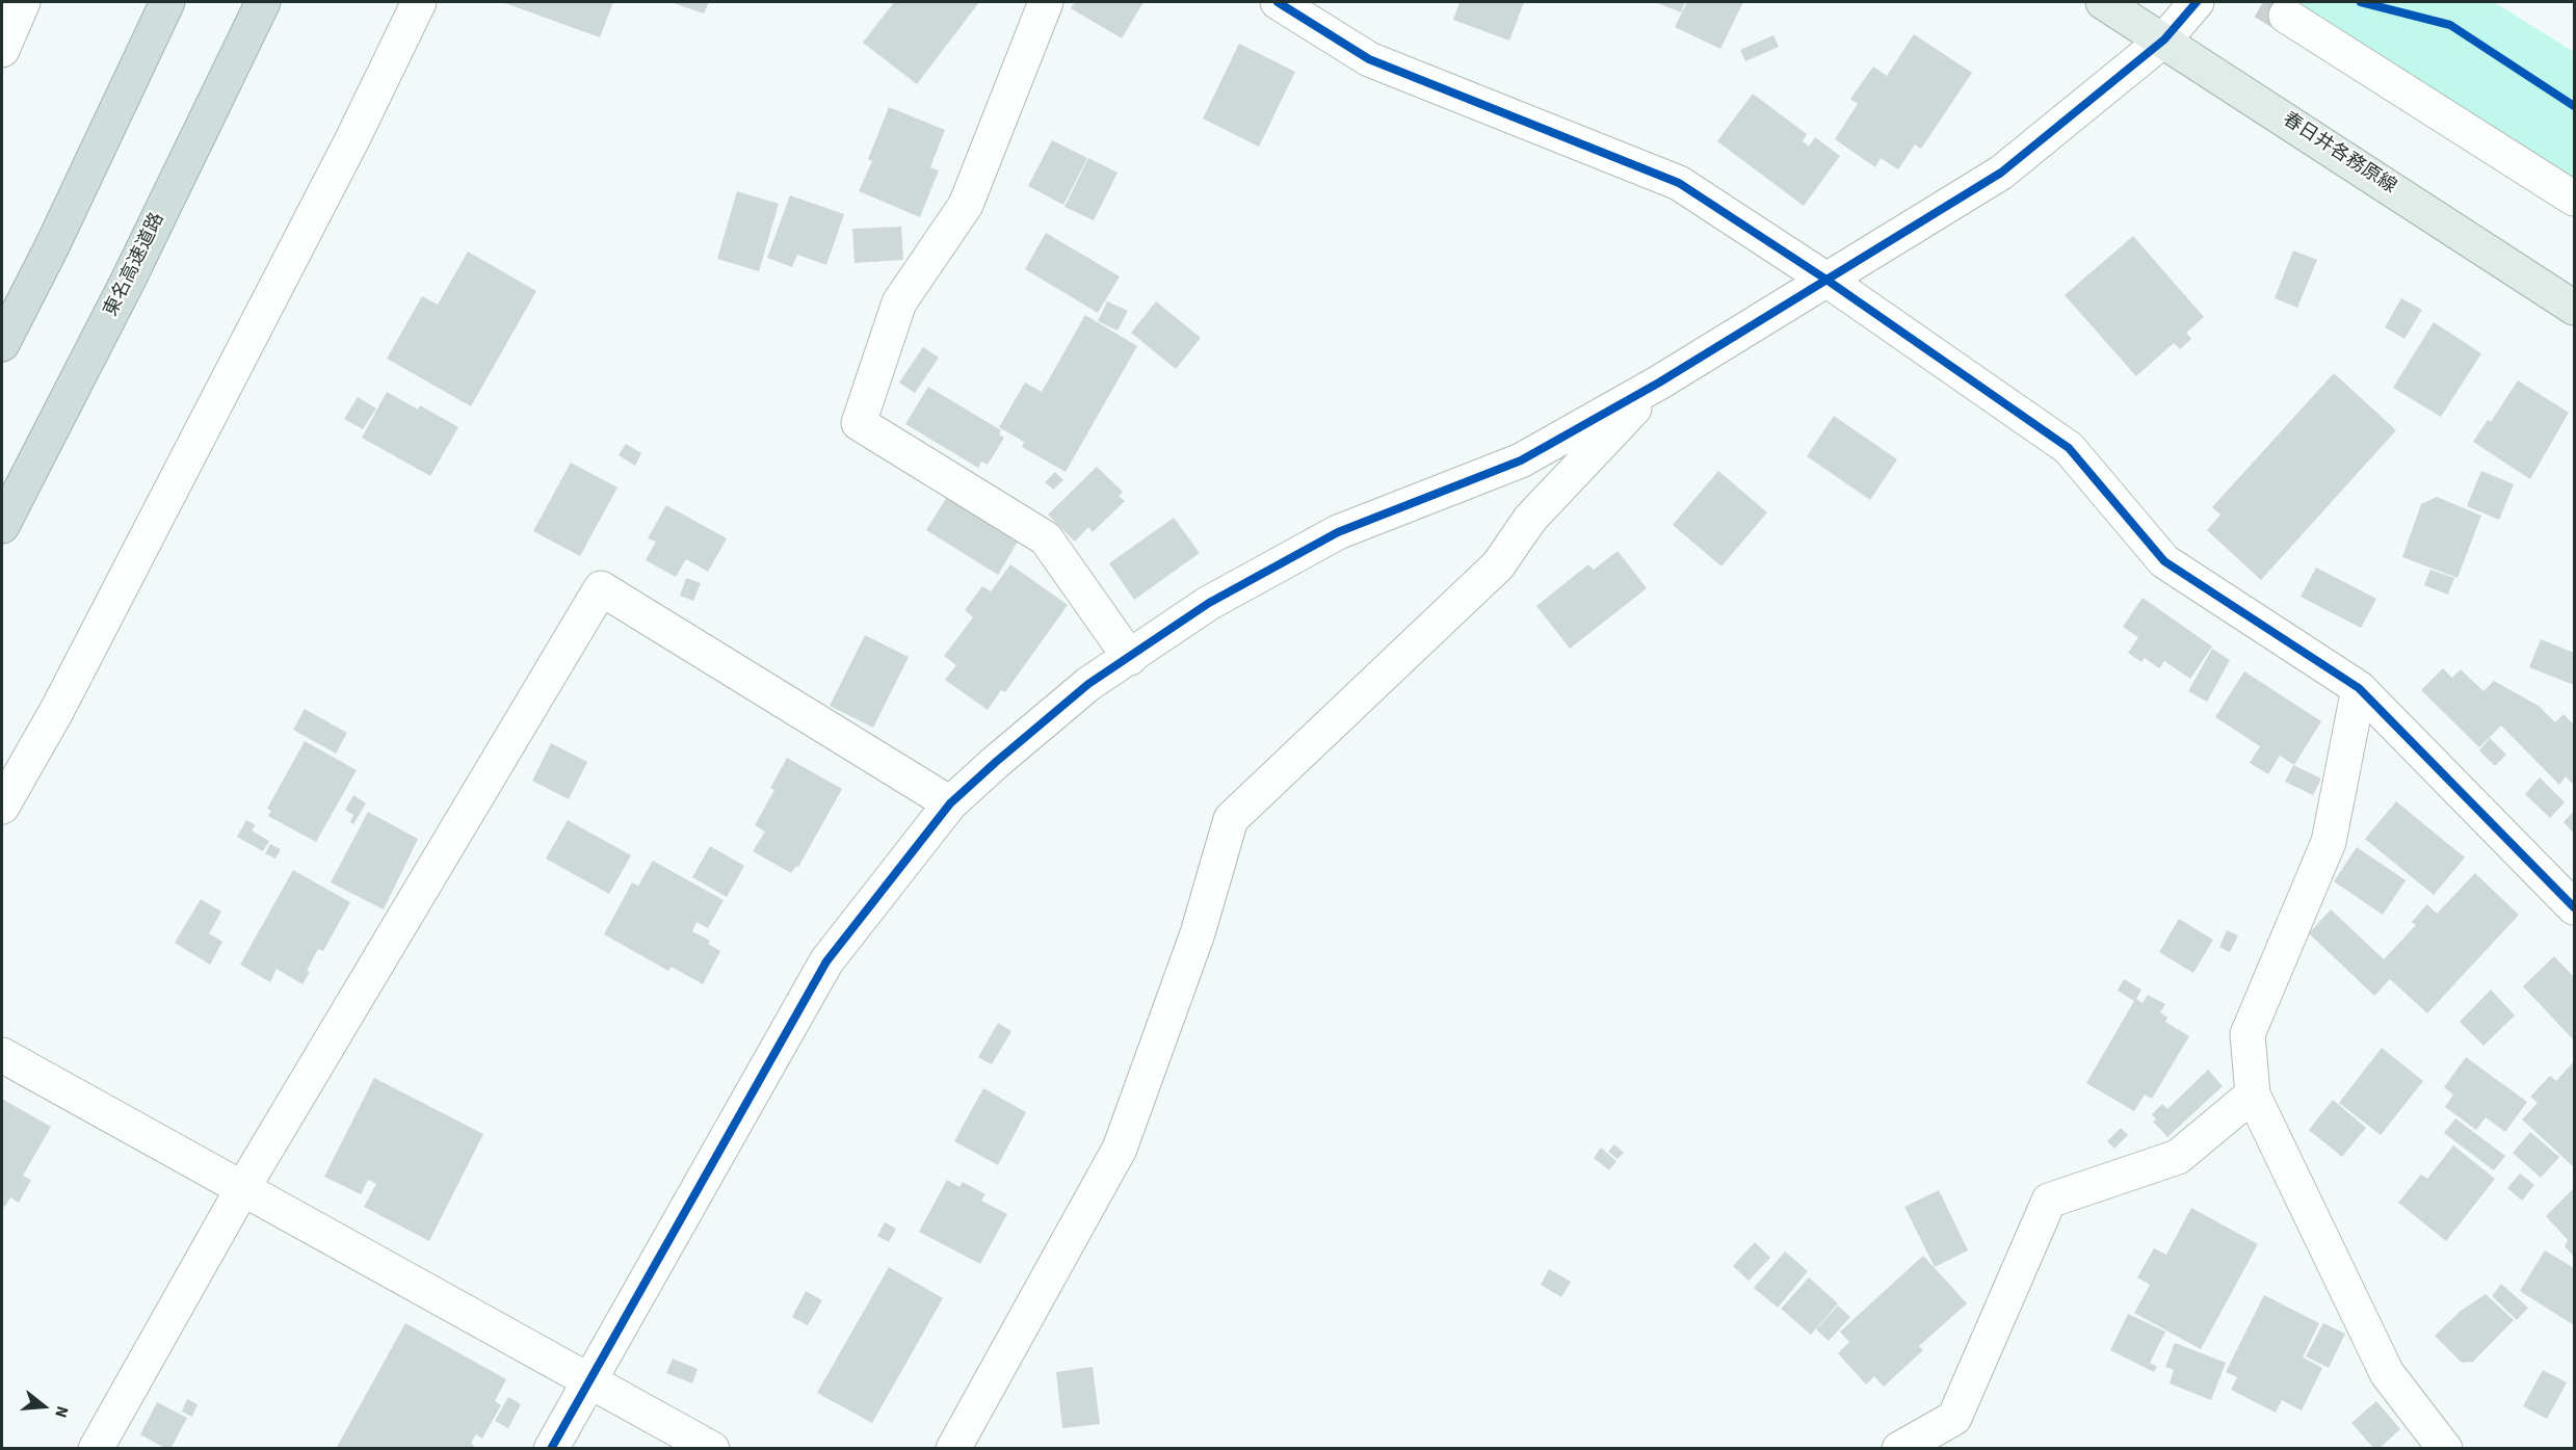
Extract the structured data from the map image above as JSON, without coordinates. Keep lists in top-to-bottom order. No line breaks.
{"streets":{"highway":["東名高速道路"],"main road":["春日井各務原線"]},"north":"right"}
